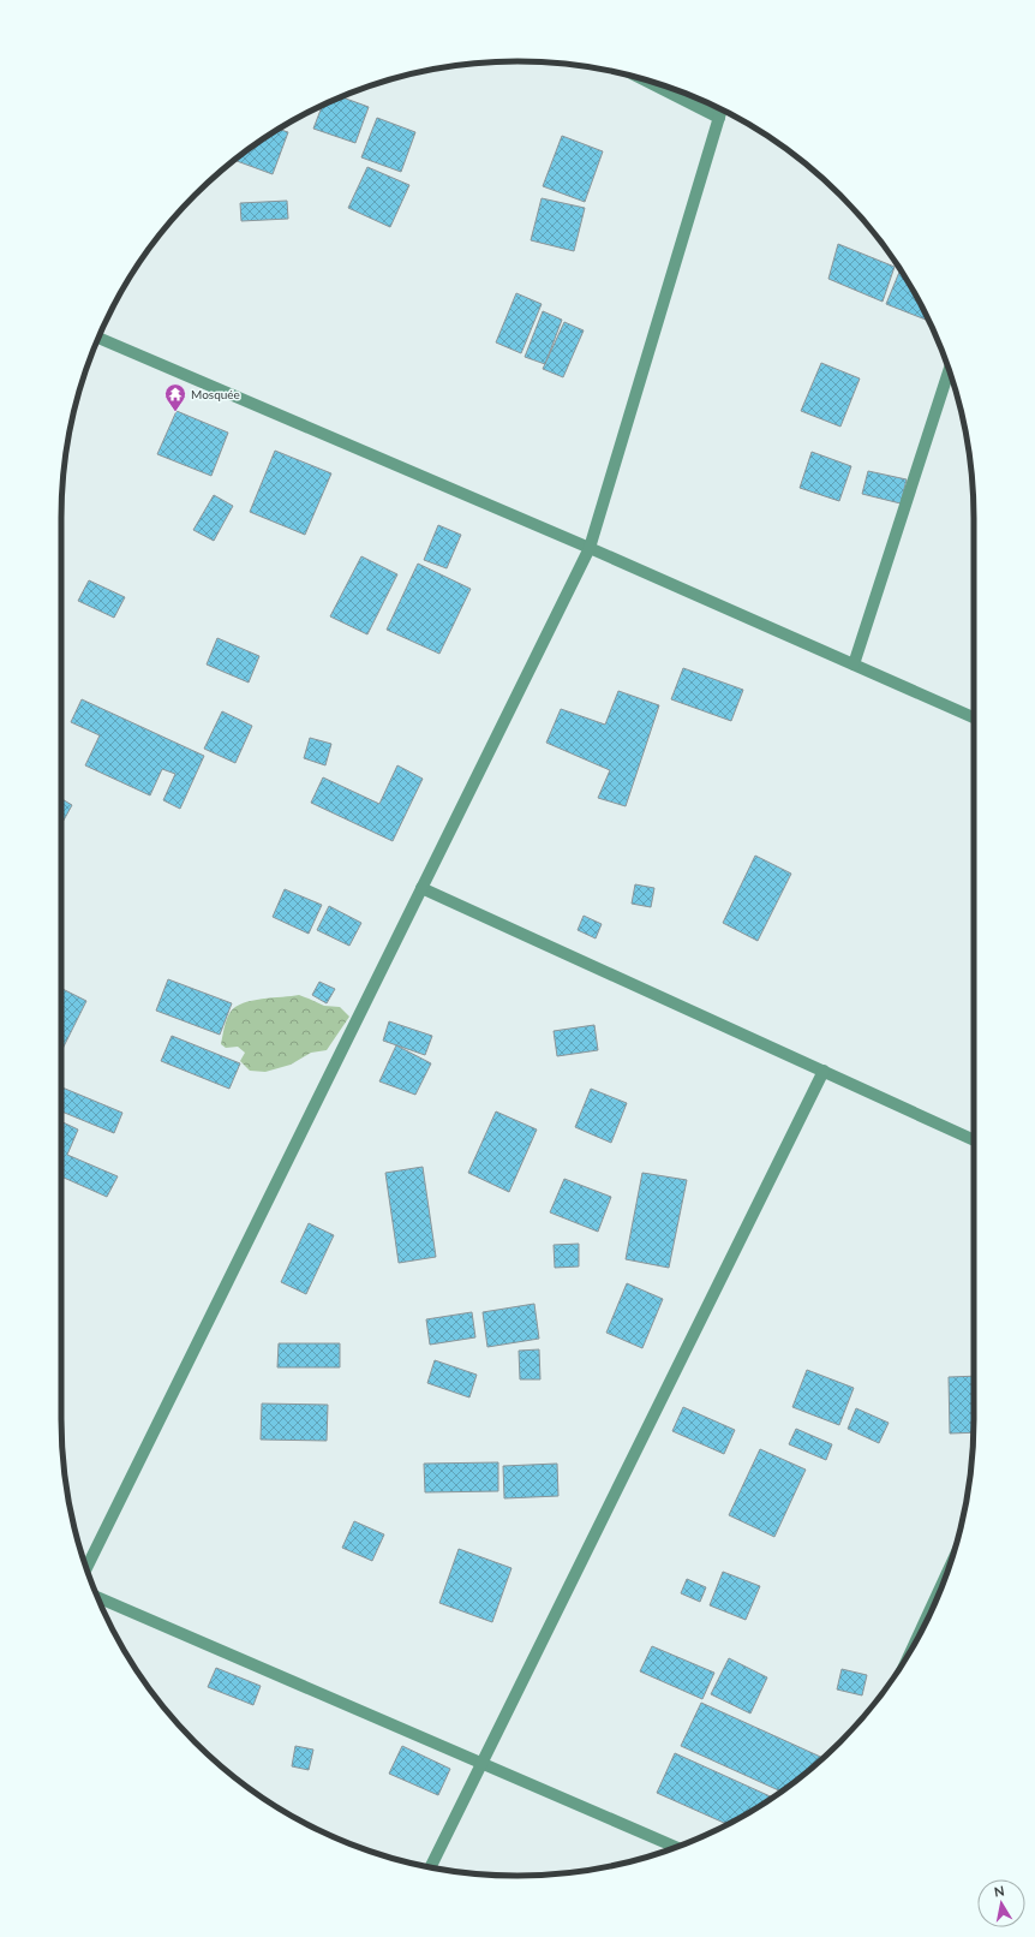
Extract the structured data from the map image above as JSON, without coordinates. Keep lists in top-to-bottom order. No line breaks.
{"places":{"temple":["Mosquée"]},"north":"top"}
